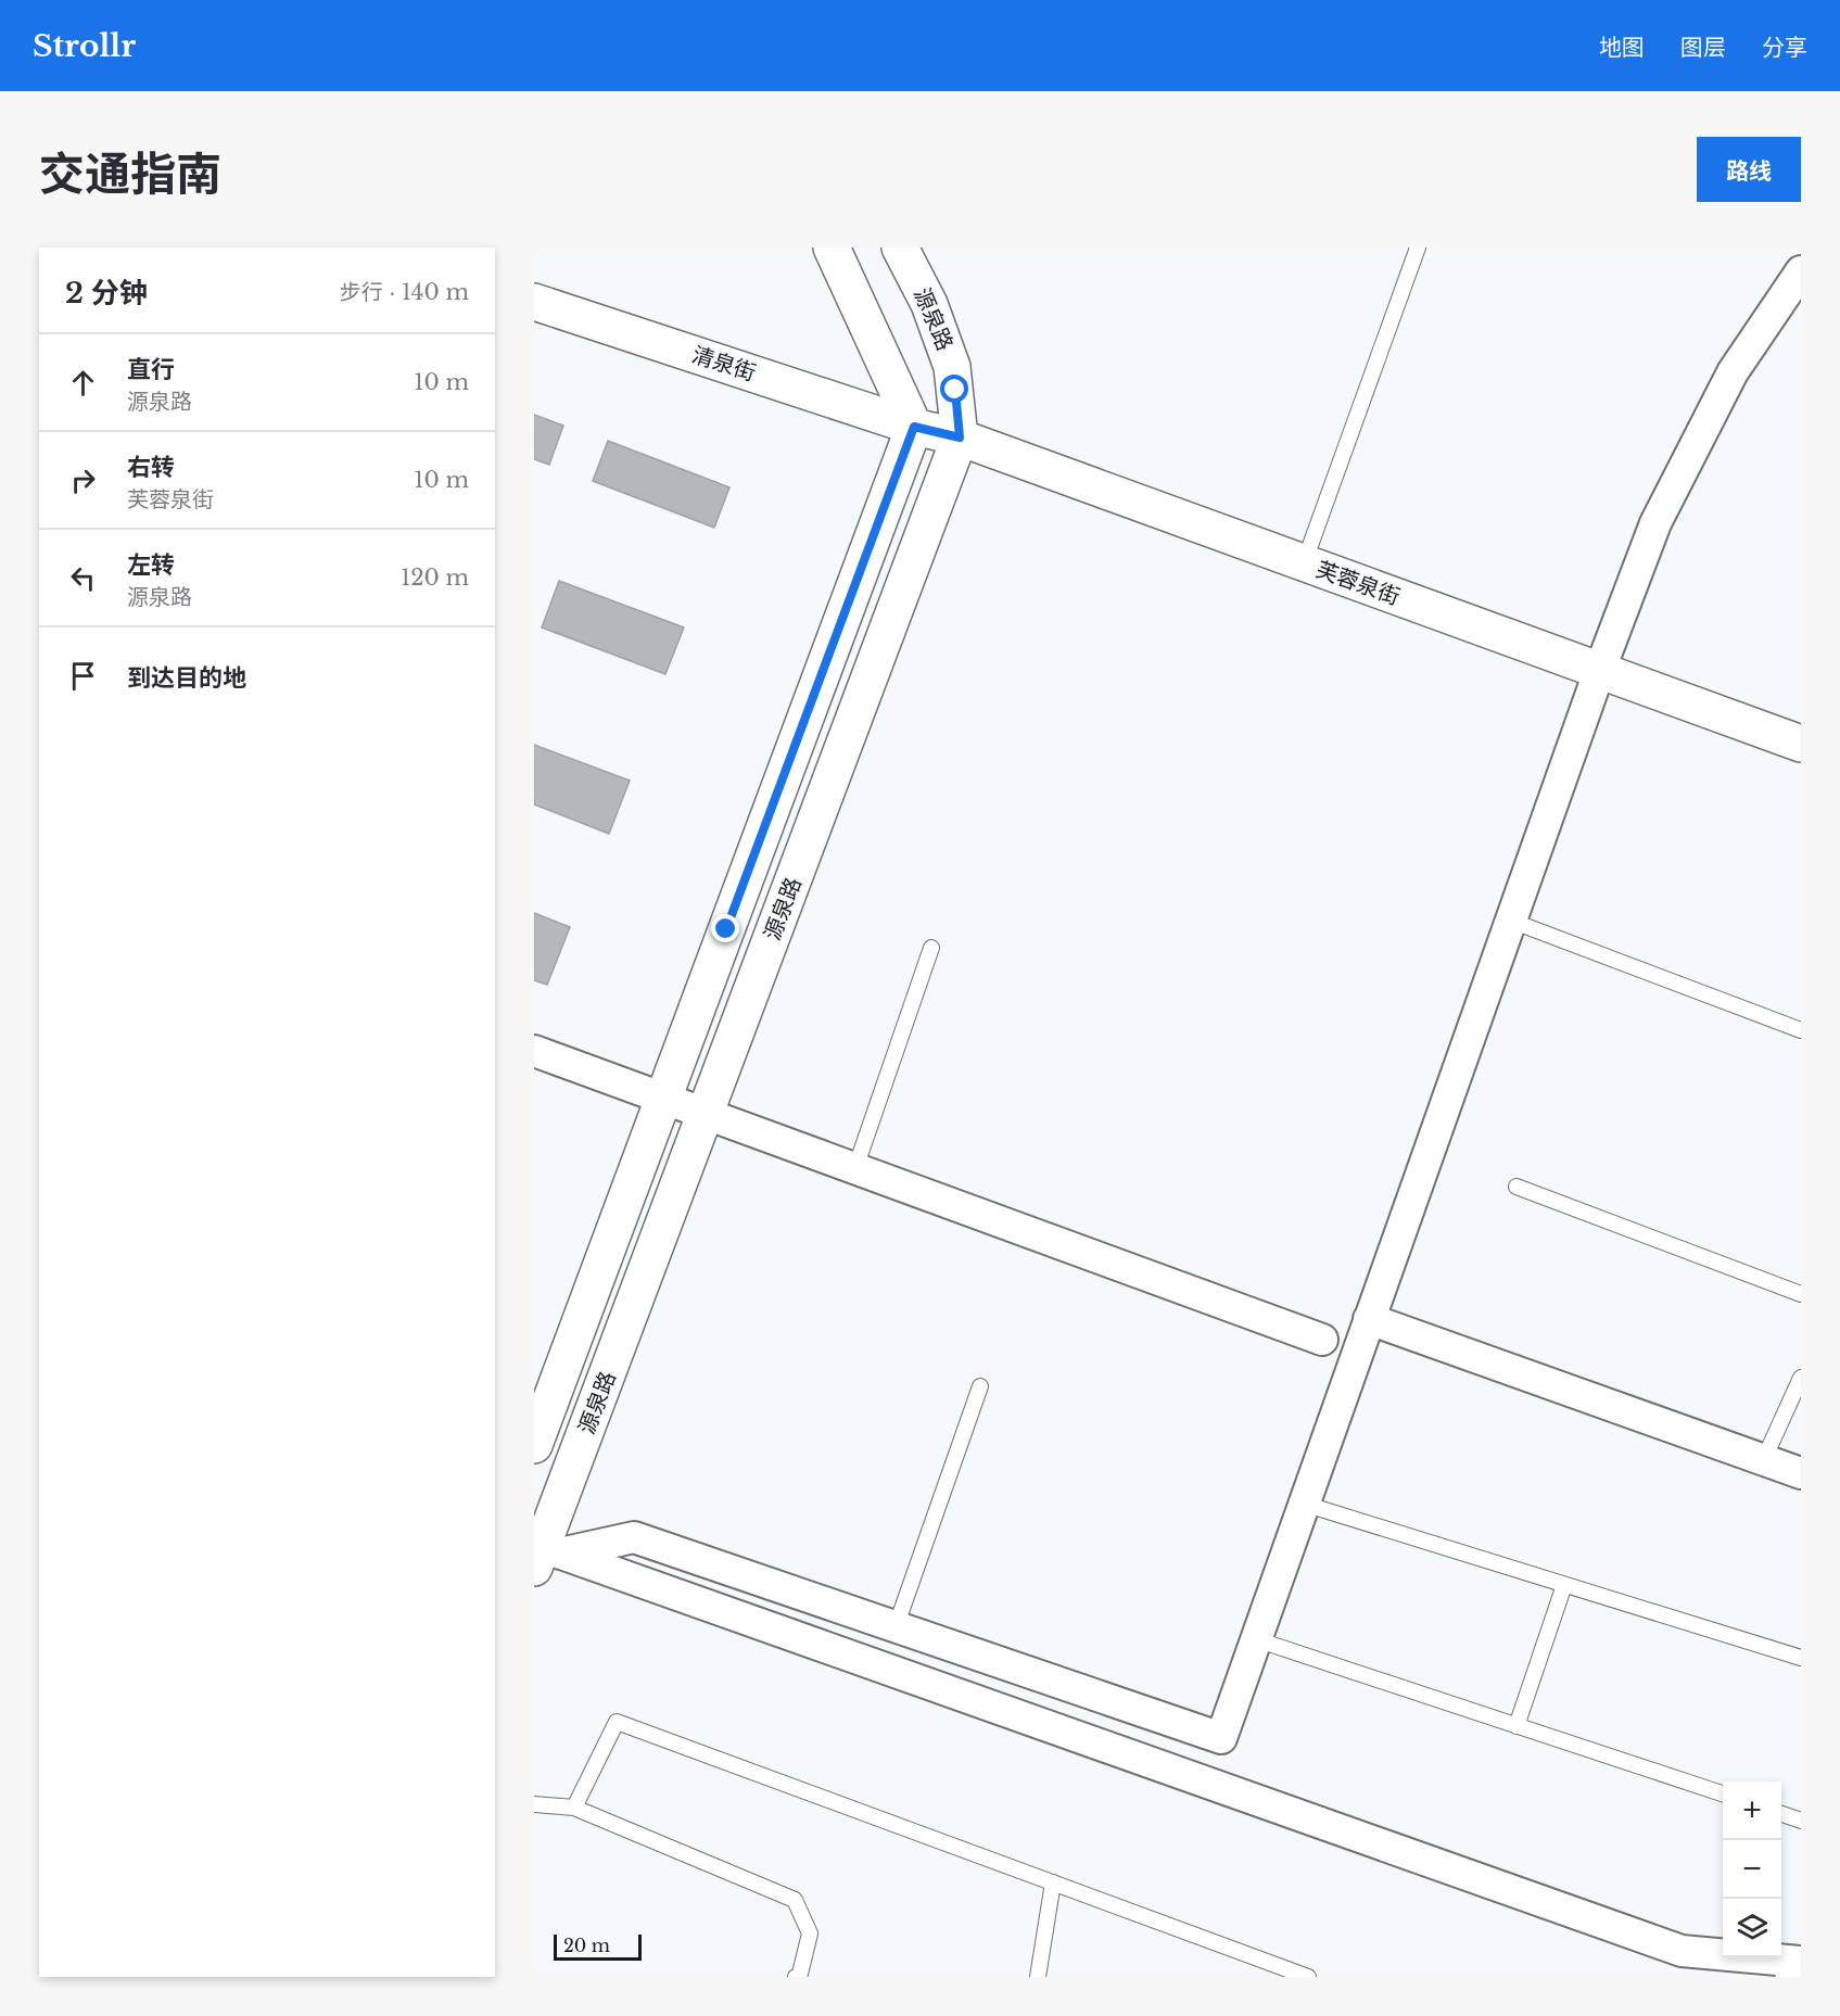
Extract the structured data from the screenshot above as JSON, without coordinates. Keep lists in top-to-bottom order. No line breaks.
{"streets":{"street":["源泉路","清泉街","芙蓉泉街"]},"crossings":[["源泉路","清泉街"],["源泉路","芙蓉泉街"],["清泉街","芙蓉泉街"]],"scale_bar":"20 m","page":{"header":"Strollr","nav":["地图","图层","分享"],"title":"交通指南","buttons":"路线","heading":["2 分钟","步行 · 140 m"],"list":[["直行","源泉路","10 m"],["右转","芙蓉泉街","10 m"],["左转","源泉路","120 m"],"到达目的地"],"map_buttons":["+","−"],"scale":"20 m"}}
